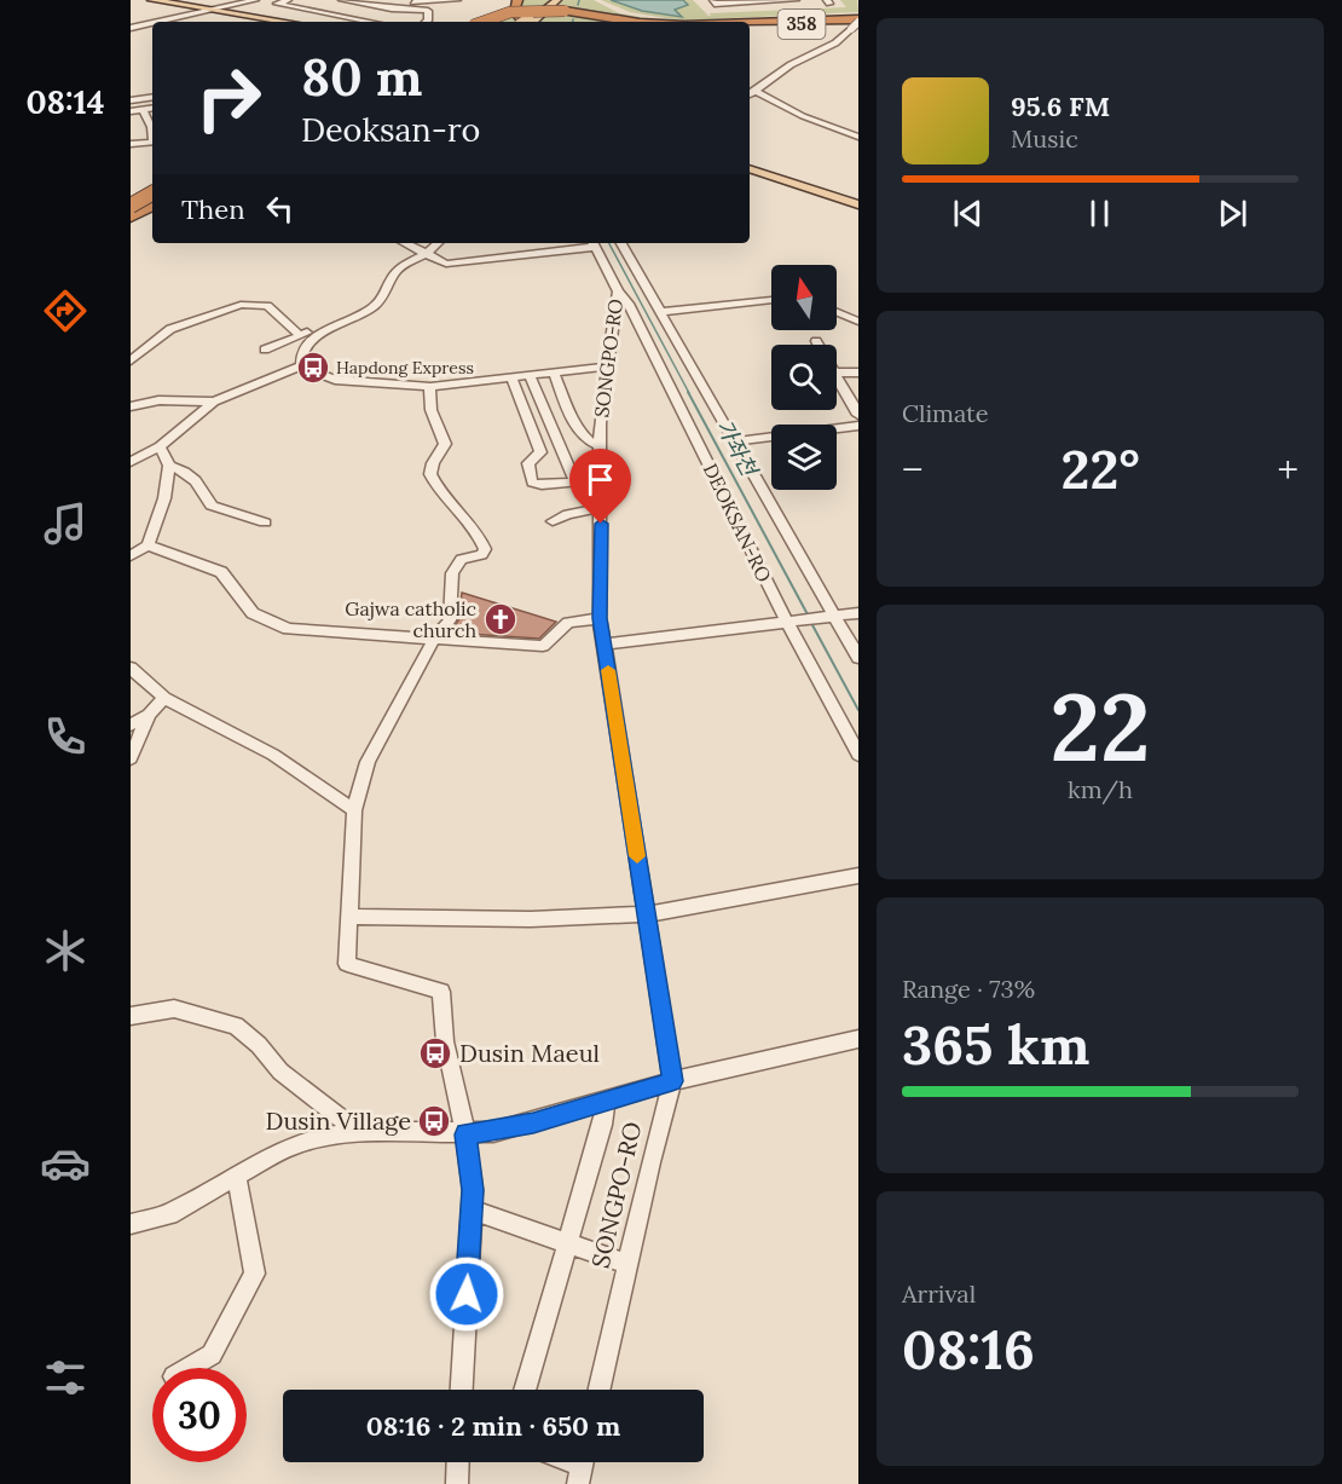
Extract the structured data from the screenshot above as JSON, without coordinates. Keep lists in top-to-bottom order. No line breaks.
{"streets":{"highway":["358"],"street":["SONGPO-RO","DEOKSAN-RO"]},"crossings":[["SONGPO-RO","DEOKSAN-RO"]],"water":["가좌천"],"places":{"bus stop":["Hapdong Express","Dusin Maeul","Dusin Village"],"church":["Gajwa catholic church"]},"north":"top","page":{"tabs":"08:14","turn":["80 m","Deoksan-ro"],"song":["95.6 FM","Music"],"then":"Then","tile":["Climate",["22","km/h"],["Range · 73%","365 km"],["Arrival","08:16"]],"heat":["−","22°","+"],"limit":"30","trip":"08:16 · 2 min · 650 m"}}
